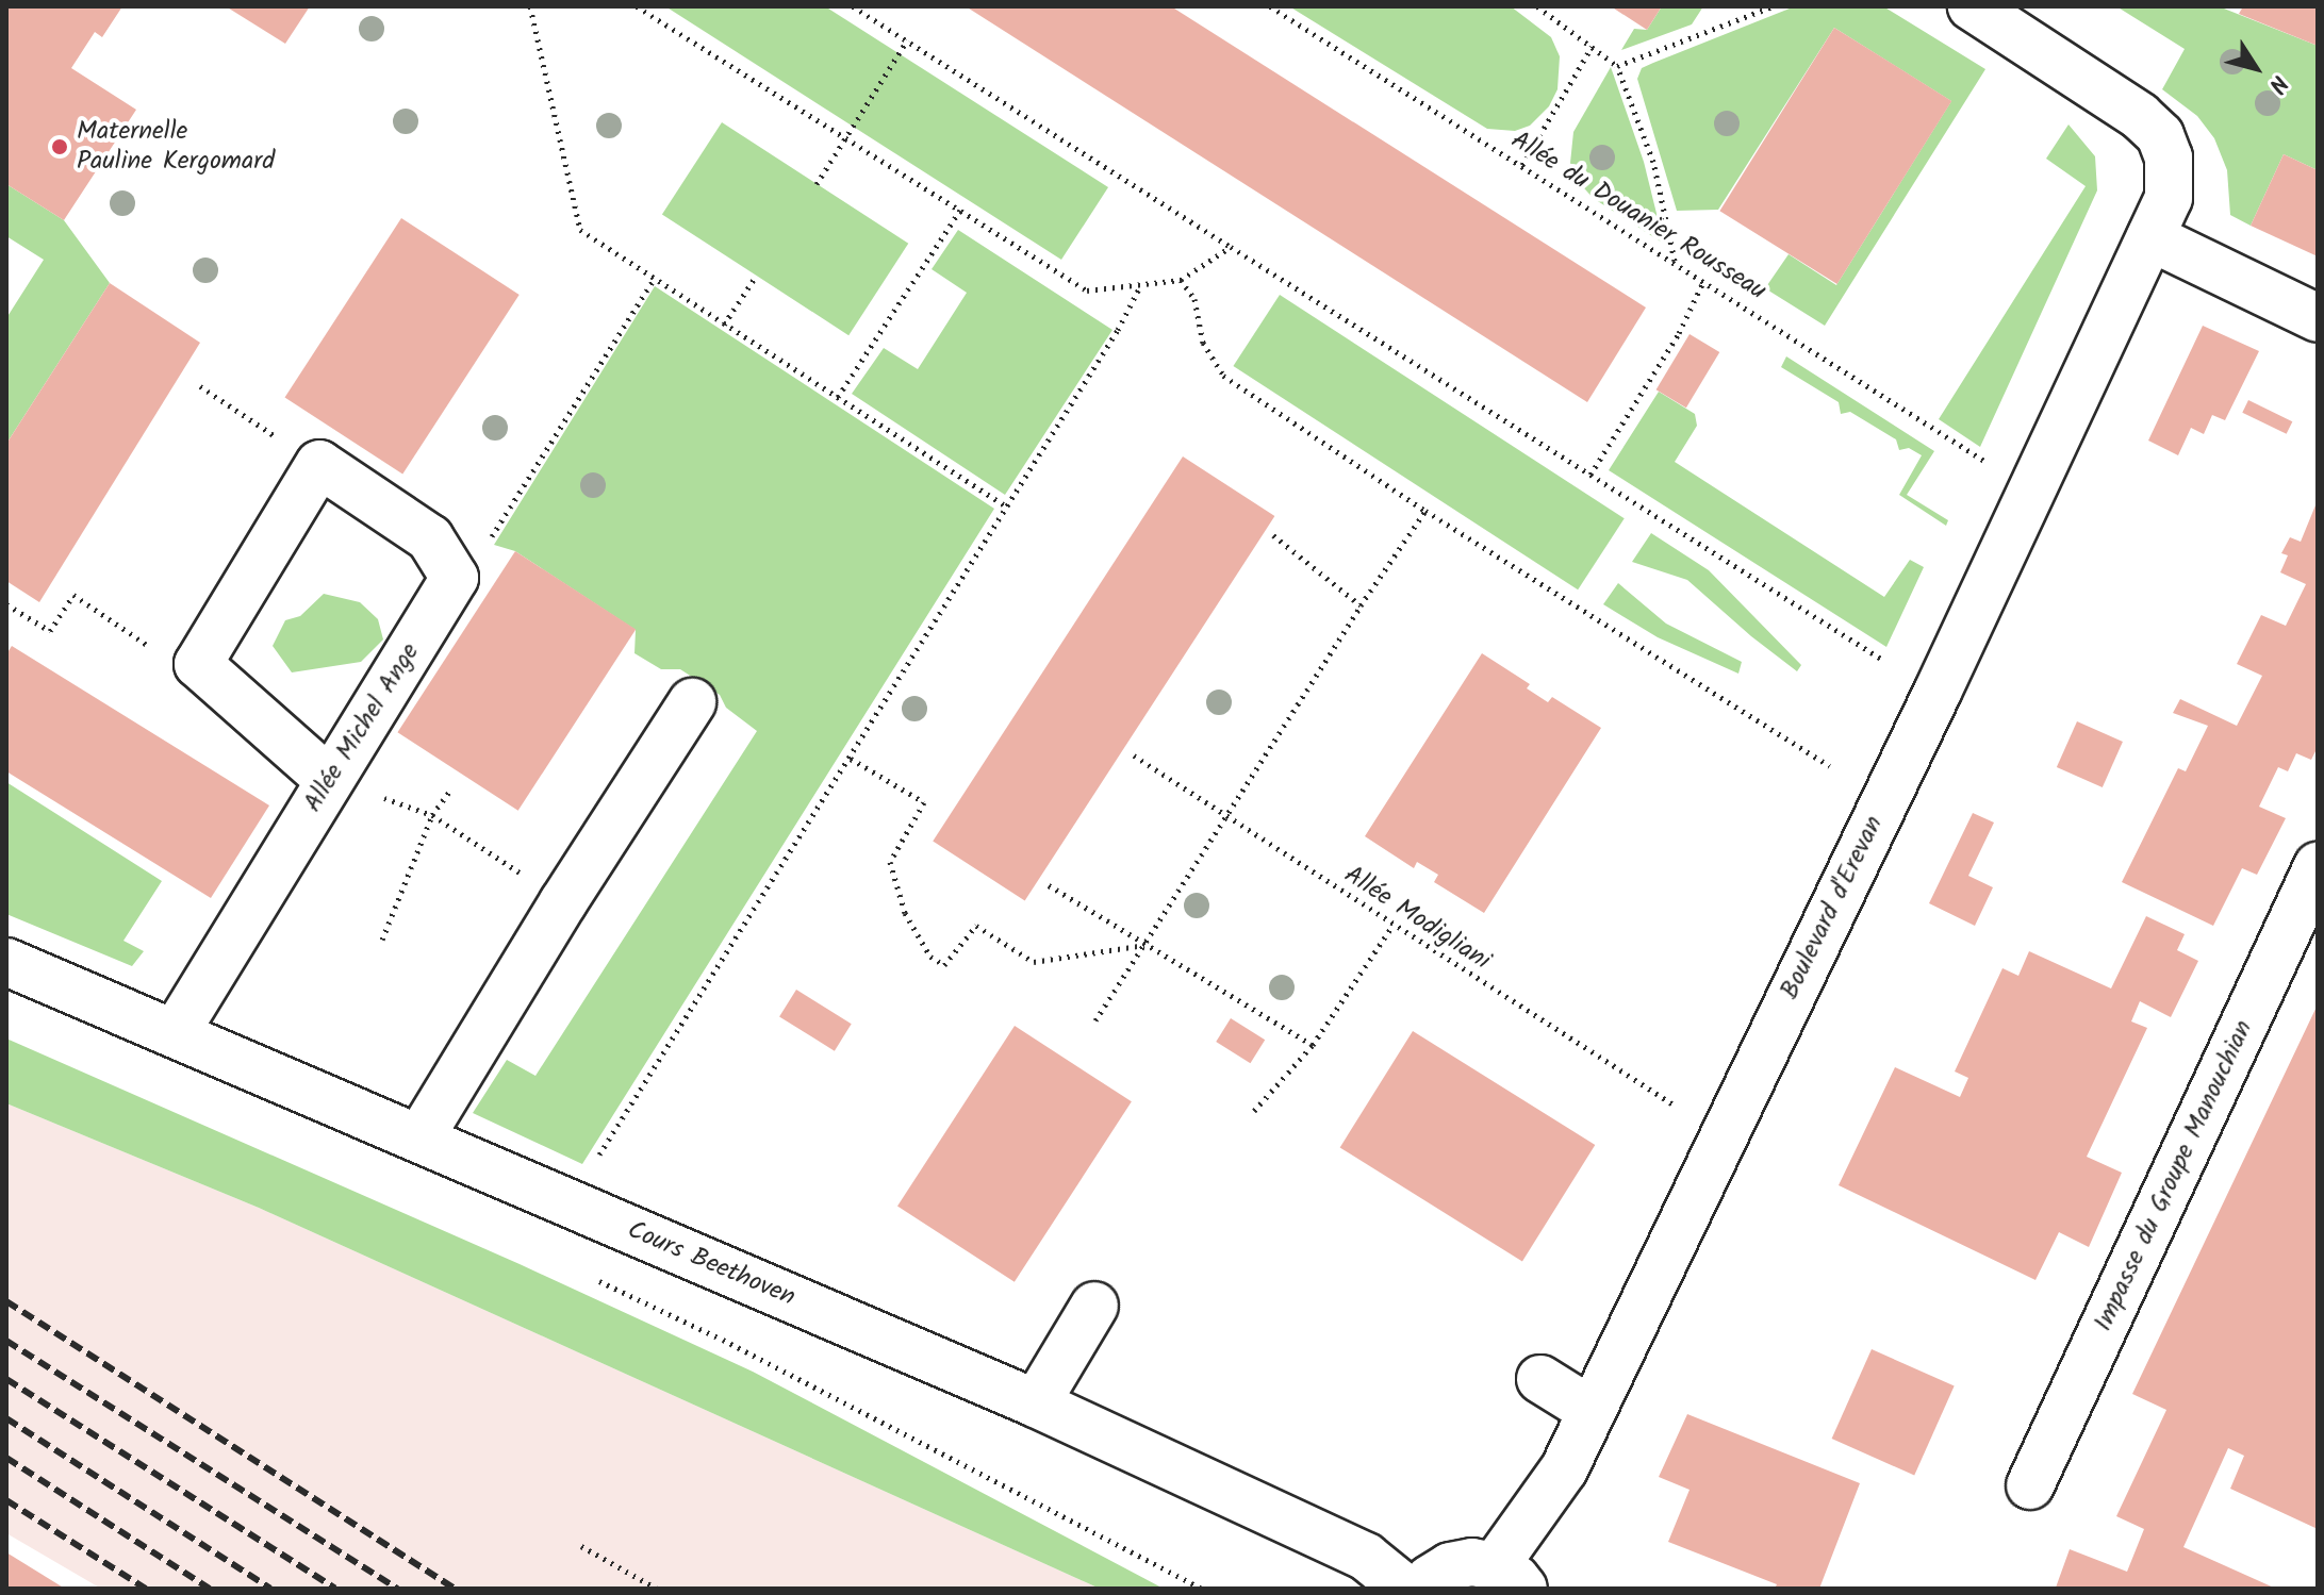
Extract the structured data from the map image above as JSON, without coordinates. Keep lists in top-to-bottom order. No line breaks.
{"streets":{"street":["Allée Michel Ange","Boulevard d'Erevan","Impasse du Groupe Manouchian","Cours Beethoven"],"path":["Allée du Douanier Rousseau","Allée Modigliani"]},"crossings":[["Allée Michel Ange","Cours Beethoven"]],"places":["Maternelle Pauline Kergomard"],"north":"bottom right"}
